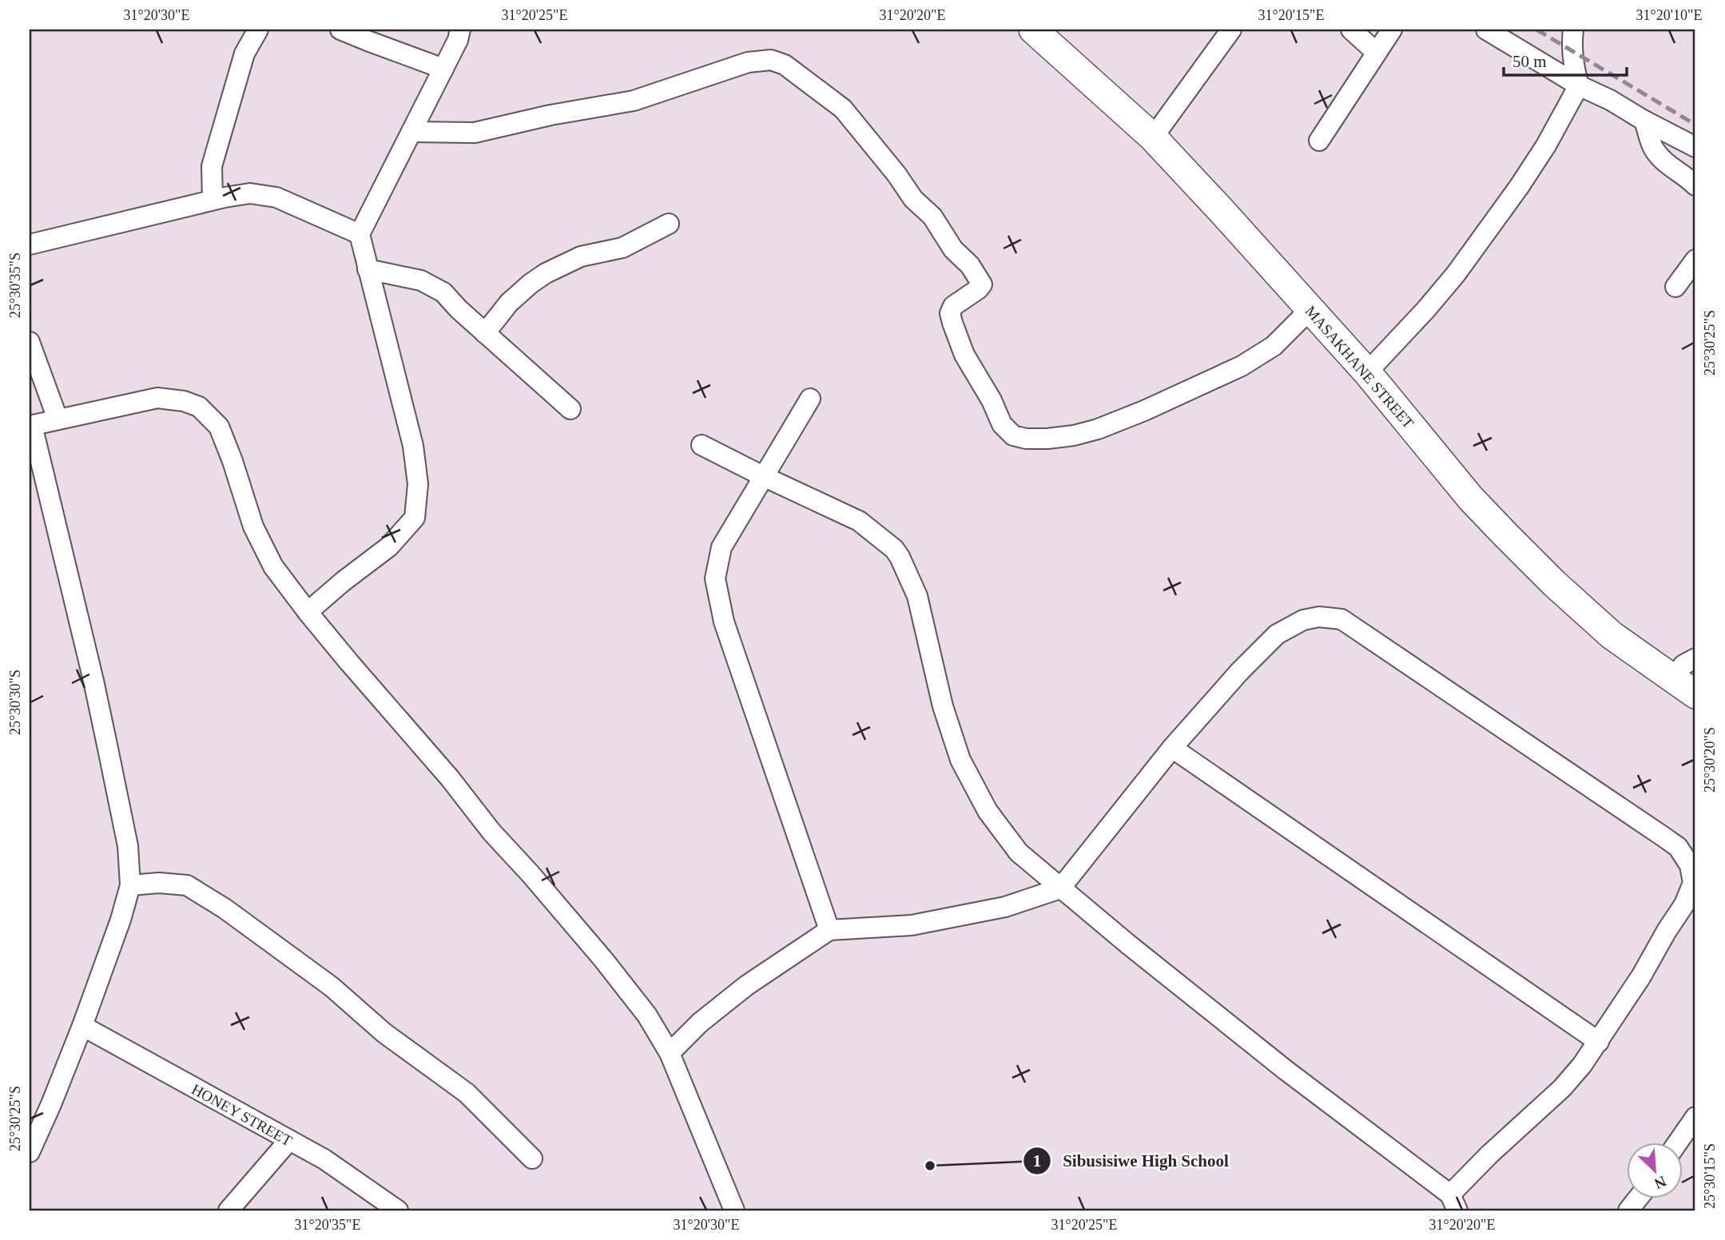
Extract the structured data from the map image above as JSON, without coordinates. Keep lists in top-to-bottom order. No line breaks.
{"streets":{"street":["MASAKHANE STREET","HONEY STREET"]},"places":["Sibusisiwe High School"],"scale_bar":"50 m","north":"bottom right","coordinates":["31°20'30\"E","31°20'25\"E","31°20'20\"E","31°20'15\"E","31°20'10\"E","25°30'35\"S","25°30'25\"S","25°30'30\"S","25°30'20\"S","25°30'15\"S","31°20'35\"E"]}
